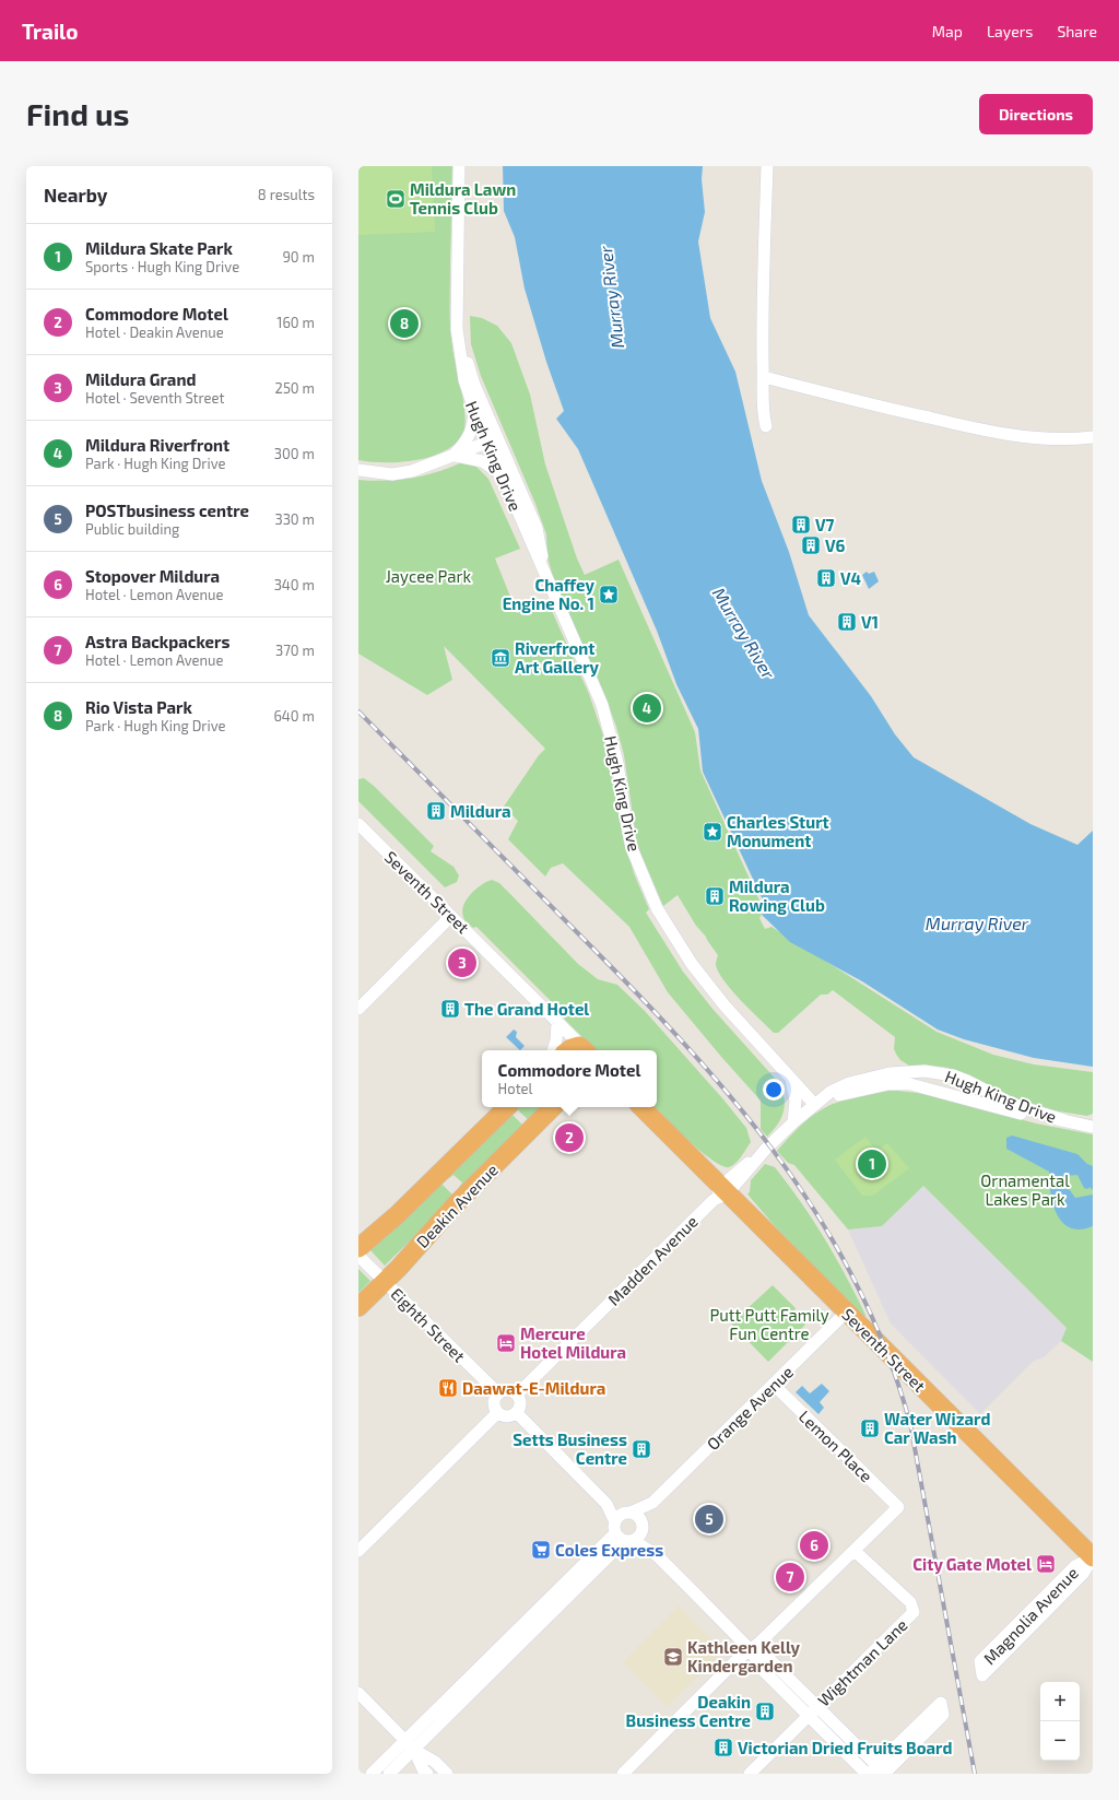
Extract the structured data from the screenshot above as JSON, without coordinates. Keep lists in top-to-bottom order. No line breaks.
{"streets":{"highway":["Seventh Street","Deakin Avenue"],"street":["Hugh King Drive","Madden Avenue","Eighth Street","Orange Avenue","Lemon Place","Magnolia Avenue","Wightman Lane"]},"crossings":[["Hugh King Drive","Seventh Street"],["Hugh King Drive","Madden Avenue"],["Seventh Street","Madden Avenue"],["Seventh Street","Orange Avenue"],["Seventh Street","Magnolia Avenue"],["Deakin Avenue","Eighth Street"],["Madden Avenue","Eighth Street"],["Orange Avenue","Lemon Place"],["Lemon Place","Wightman Lane"]],"water":["Murray River"],"parks":["Jaycee Park","Ornamental Lakes Park","Putt Putt Family Fun Centre"],"places":{"sports":["Mildura Lawn Tennis Club"],"building":["V7","V6","V4","V1","Mildura","Mildura Rowing Club","The Grand Hotel","Water Wizard Car Wash","Setts Business Centre","Deakin Business Centre","Victorian Dried Fruits Board"],"place":["Chaffey Engine No. 1","Charles Sturt Monument"],"museum":["Riverfront Art Gallery"],"hotel":["Mercure Hotel Mildura","City Gate Motel"],"restaurant":["Daawat-E-Mildura"],"supermarket":["Coles Express"],"school or university":["Kathleen Kelly Kindergarden"]},"page":{"header":"Trailo","nav":["Map","Layers","Share"],"buttons":"Directions","title":"Find us","heading":["Nearby","8 results"],"list":[{"mark":"1","name":"Mildura Skate Park","note":"Sports · Hugh King Drive","value":"90 m"},{"mark":"2","name":"Commodore Motel","note":"Hotel · Deakin Avenue","value":"160 m"},{"mark":"3","name":"Mildura Grand","note":"Hotel · Seventh Street","value":"250 m"},{"mark":"4","name":"Mildura Riverfront","note":"Park · Hugh King Drive","value":"300 m"},{"mark":"5","name":"POSTbusiness centre","note":"Public building","value":"330 m"},{"mark":"6","name":"Stopover Mildura","note":"Hotel · Lemon Avenue","value":"340 m"},{"mark":"7","name":"Astra Backpackers","note":"Hotel · Lemon Avenue","value":"370 m"},{"mark":"8","name":"Rio Vista Park","note":"Park · Hugh King Drive","value":"640 m"}],"pins":["8","4","3","2","1","5","6","7"],"popup":["Commodore Motel","Hotel"],"map_buttons":["+","−"]}}
